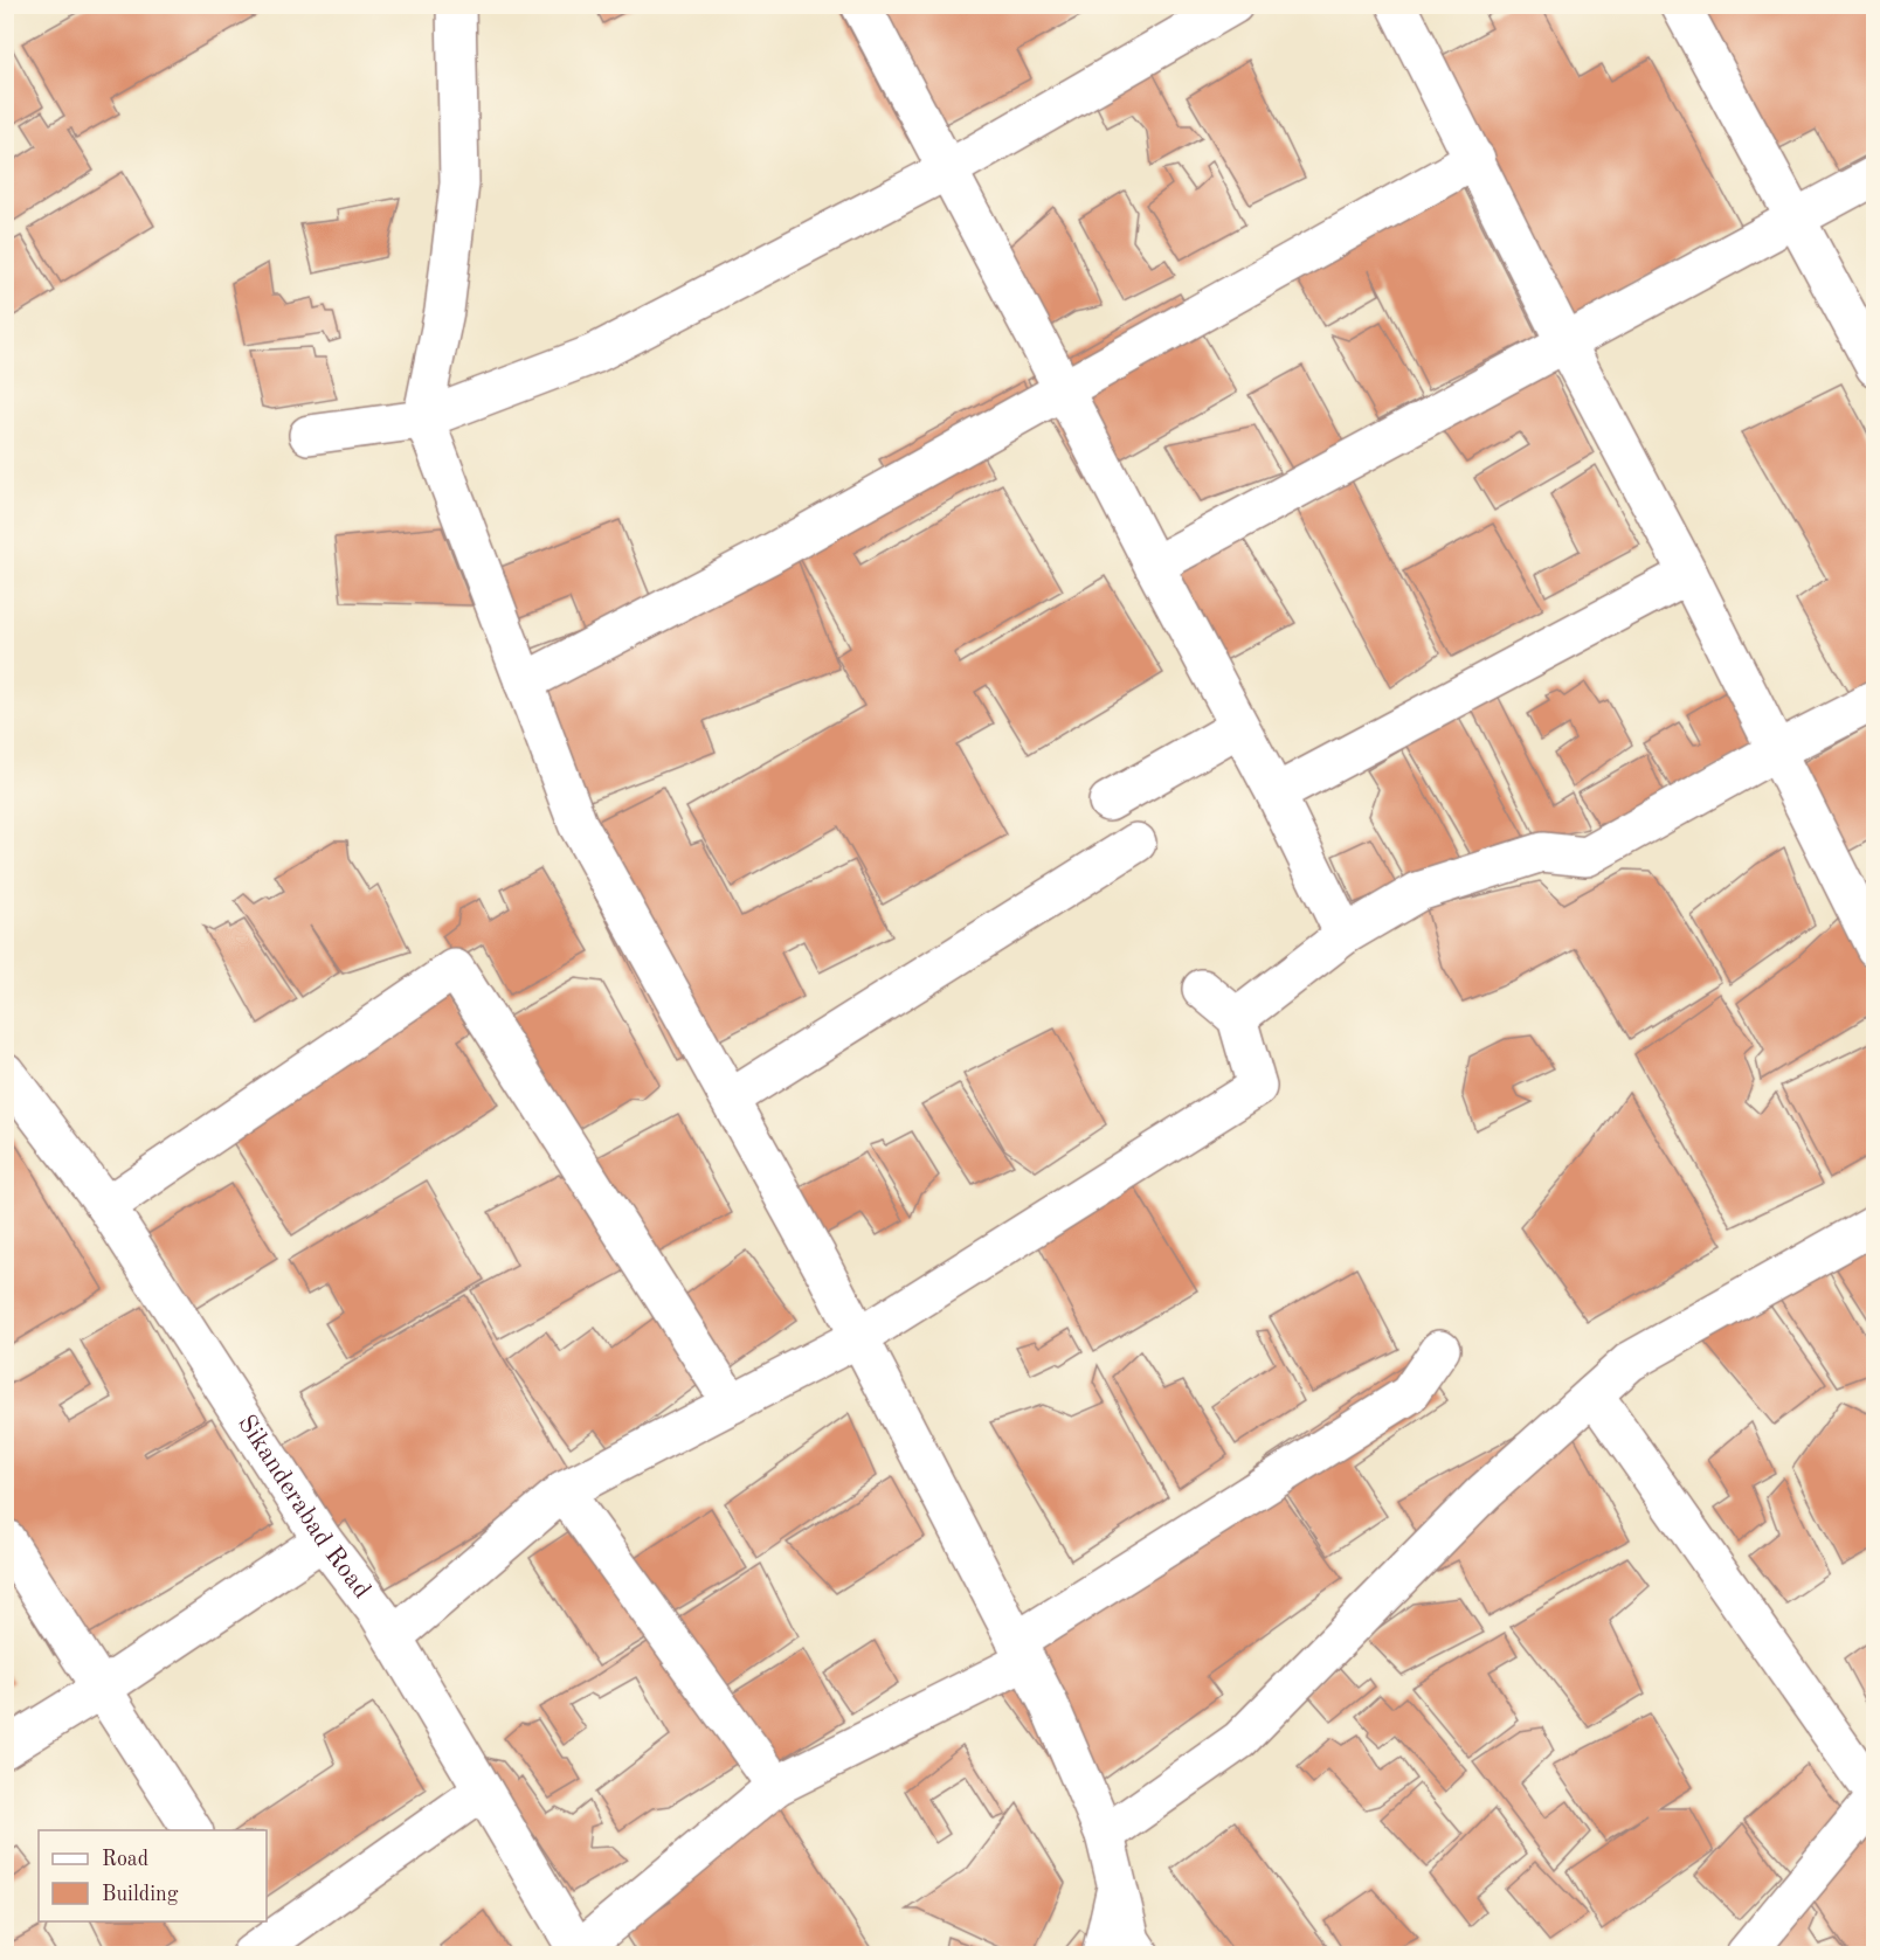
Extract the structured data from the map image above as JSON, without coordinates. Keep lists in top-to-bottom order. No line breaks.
{"streets":{"street":["Sikanderabad Road"]},"legend":["Road","Building"]}
